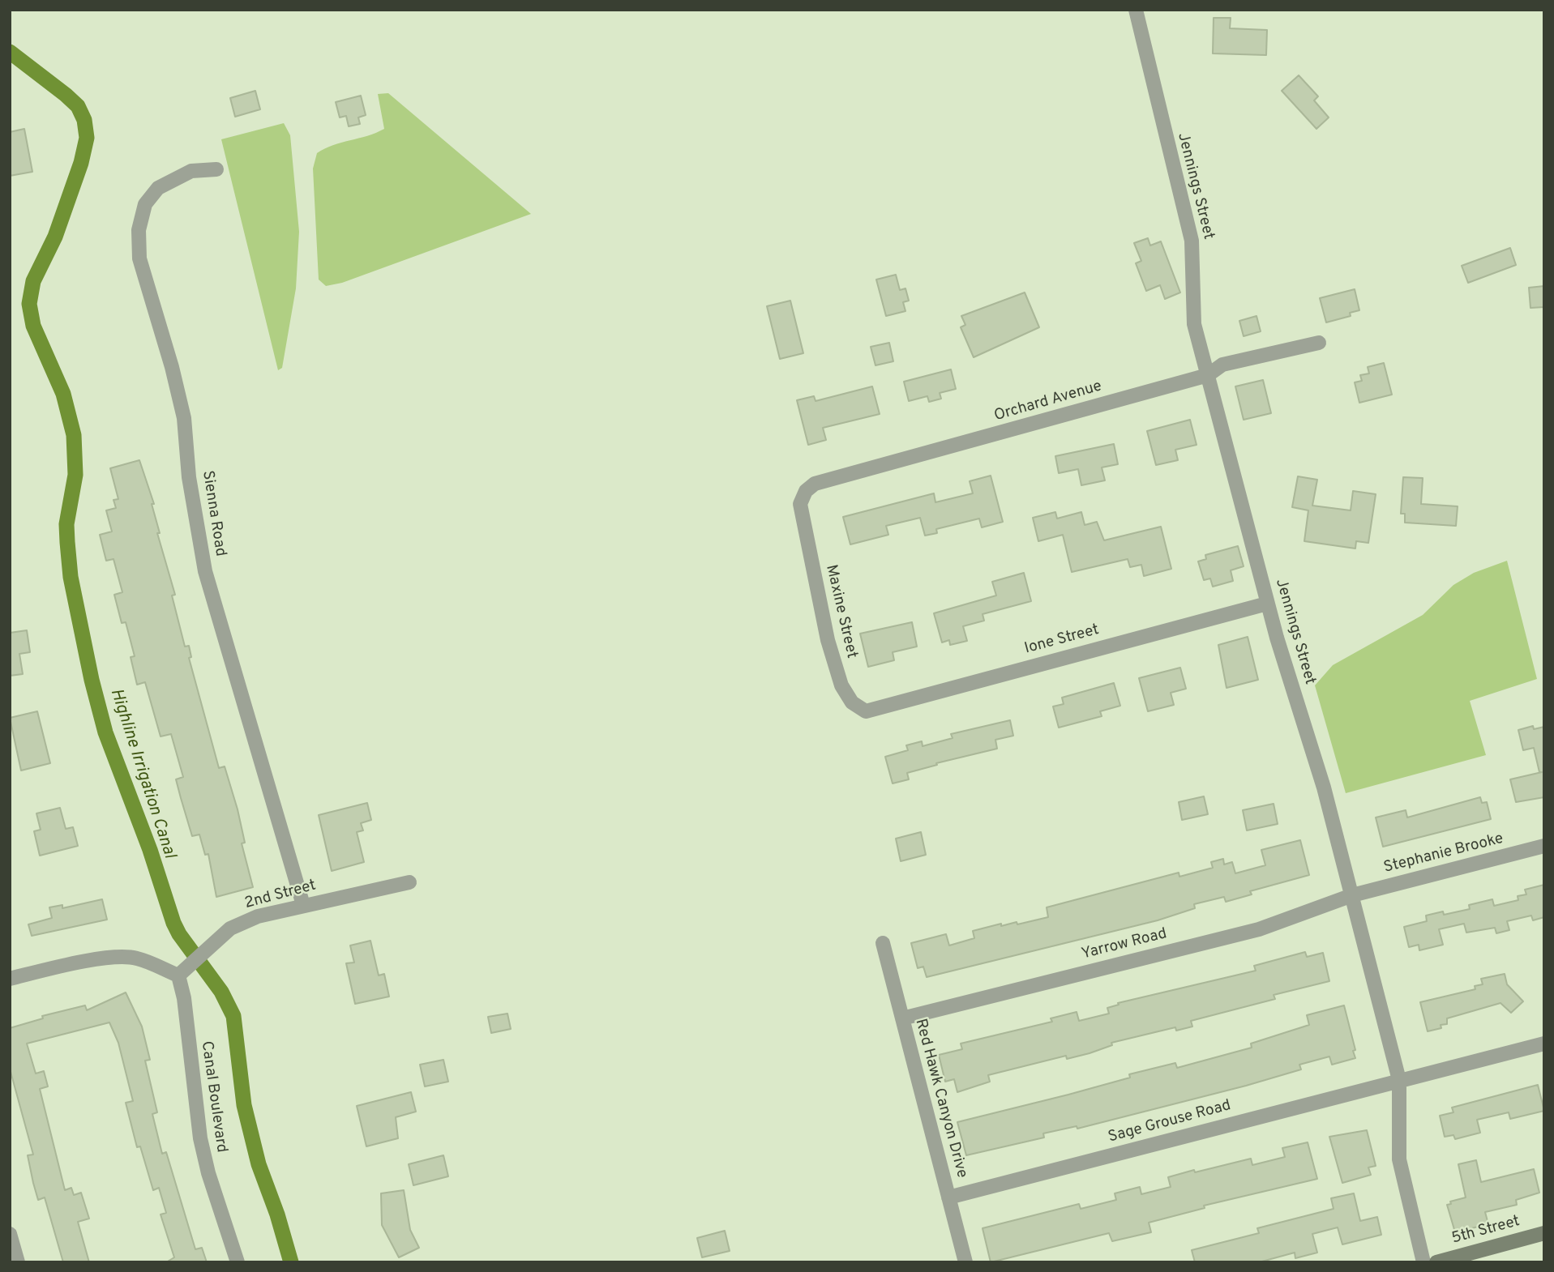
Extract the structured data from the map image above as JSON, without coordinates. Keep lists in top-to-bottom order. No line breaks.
{"streets":{"street":["Jennings Street","Orchard Avenue","Sienna Road","Maxine Street","Ione Street","Stephanie Brooke","2nd Street","Yarrow Road","Canal Boulevard","Red Hawk Canyon Drive","Sage Grouse Road","5th Street"]},"crossings":[["Jennings Street","Orchard Avenue"],["Jennings Street","Ione Street"],["Jennings Street","Stephanie Brooke"],["Jennings Street","Yarrow Road"],["Jennings Street","Sage Grouse Road"],["Orchard Avenue","Maxine Street"],["Sienna Road","2nd Street"],["Maxine Street","Ione Street"],["Stephanie Brooke","Yarrow Road"],["2nd Street","Canal Boulevard"],["Yarrow Road","Red Hawk Canyon Drive"],["Red Hawk Canyon Drive","Sage Grouse Road"]],"water":["Highline Irrigation Canal"]}
